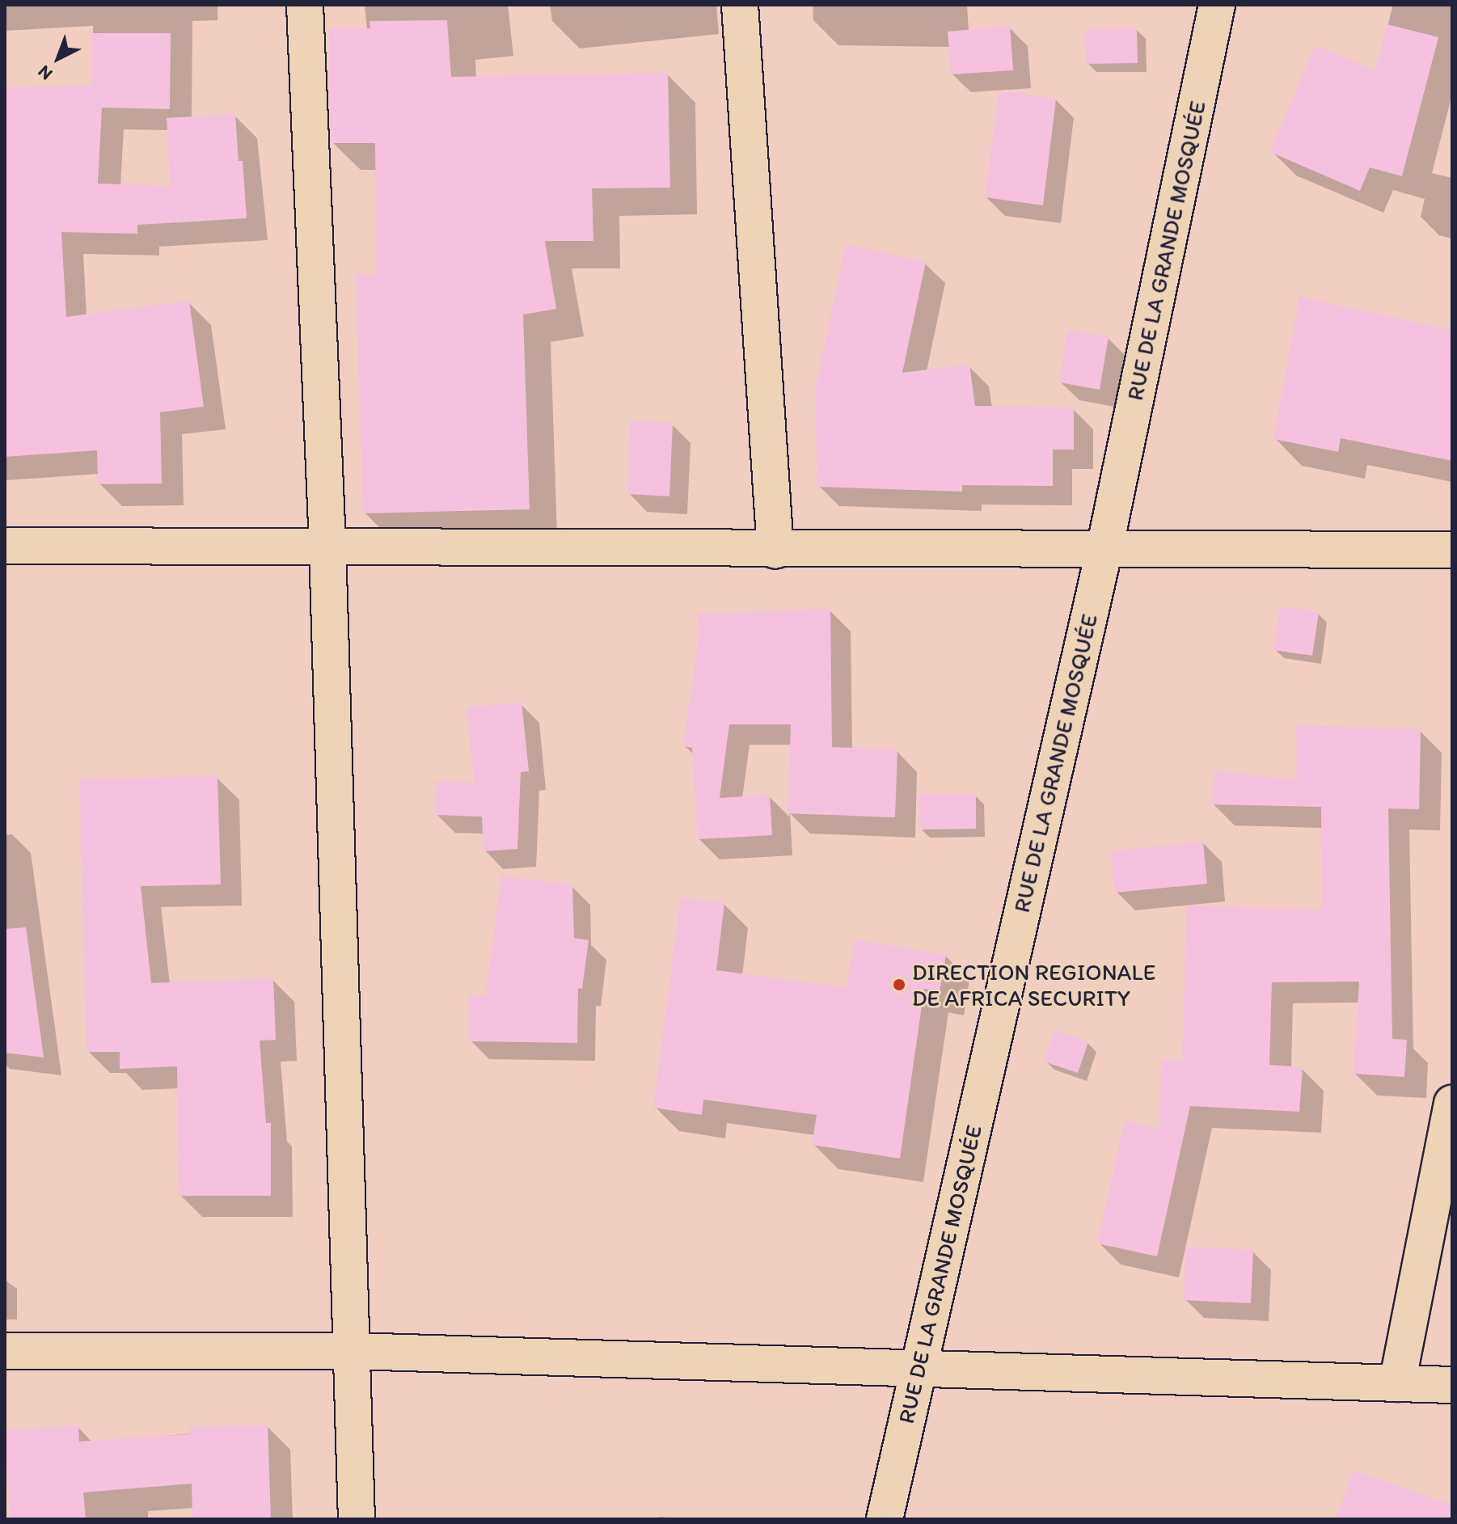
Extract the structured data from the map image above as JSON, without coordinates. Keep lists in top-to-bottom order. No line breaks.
{"streets":{"street":["RUE DE LA GRANDE MOSQUÉE"]},"places":["DIRECTION REGIONALE DE AFRICA SECURITY"],"north":"bottom left"}
